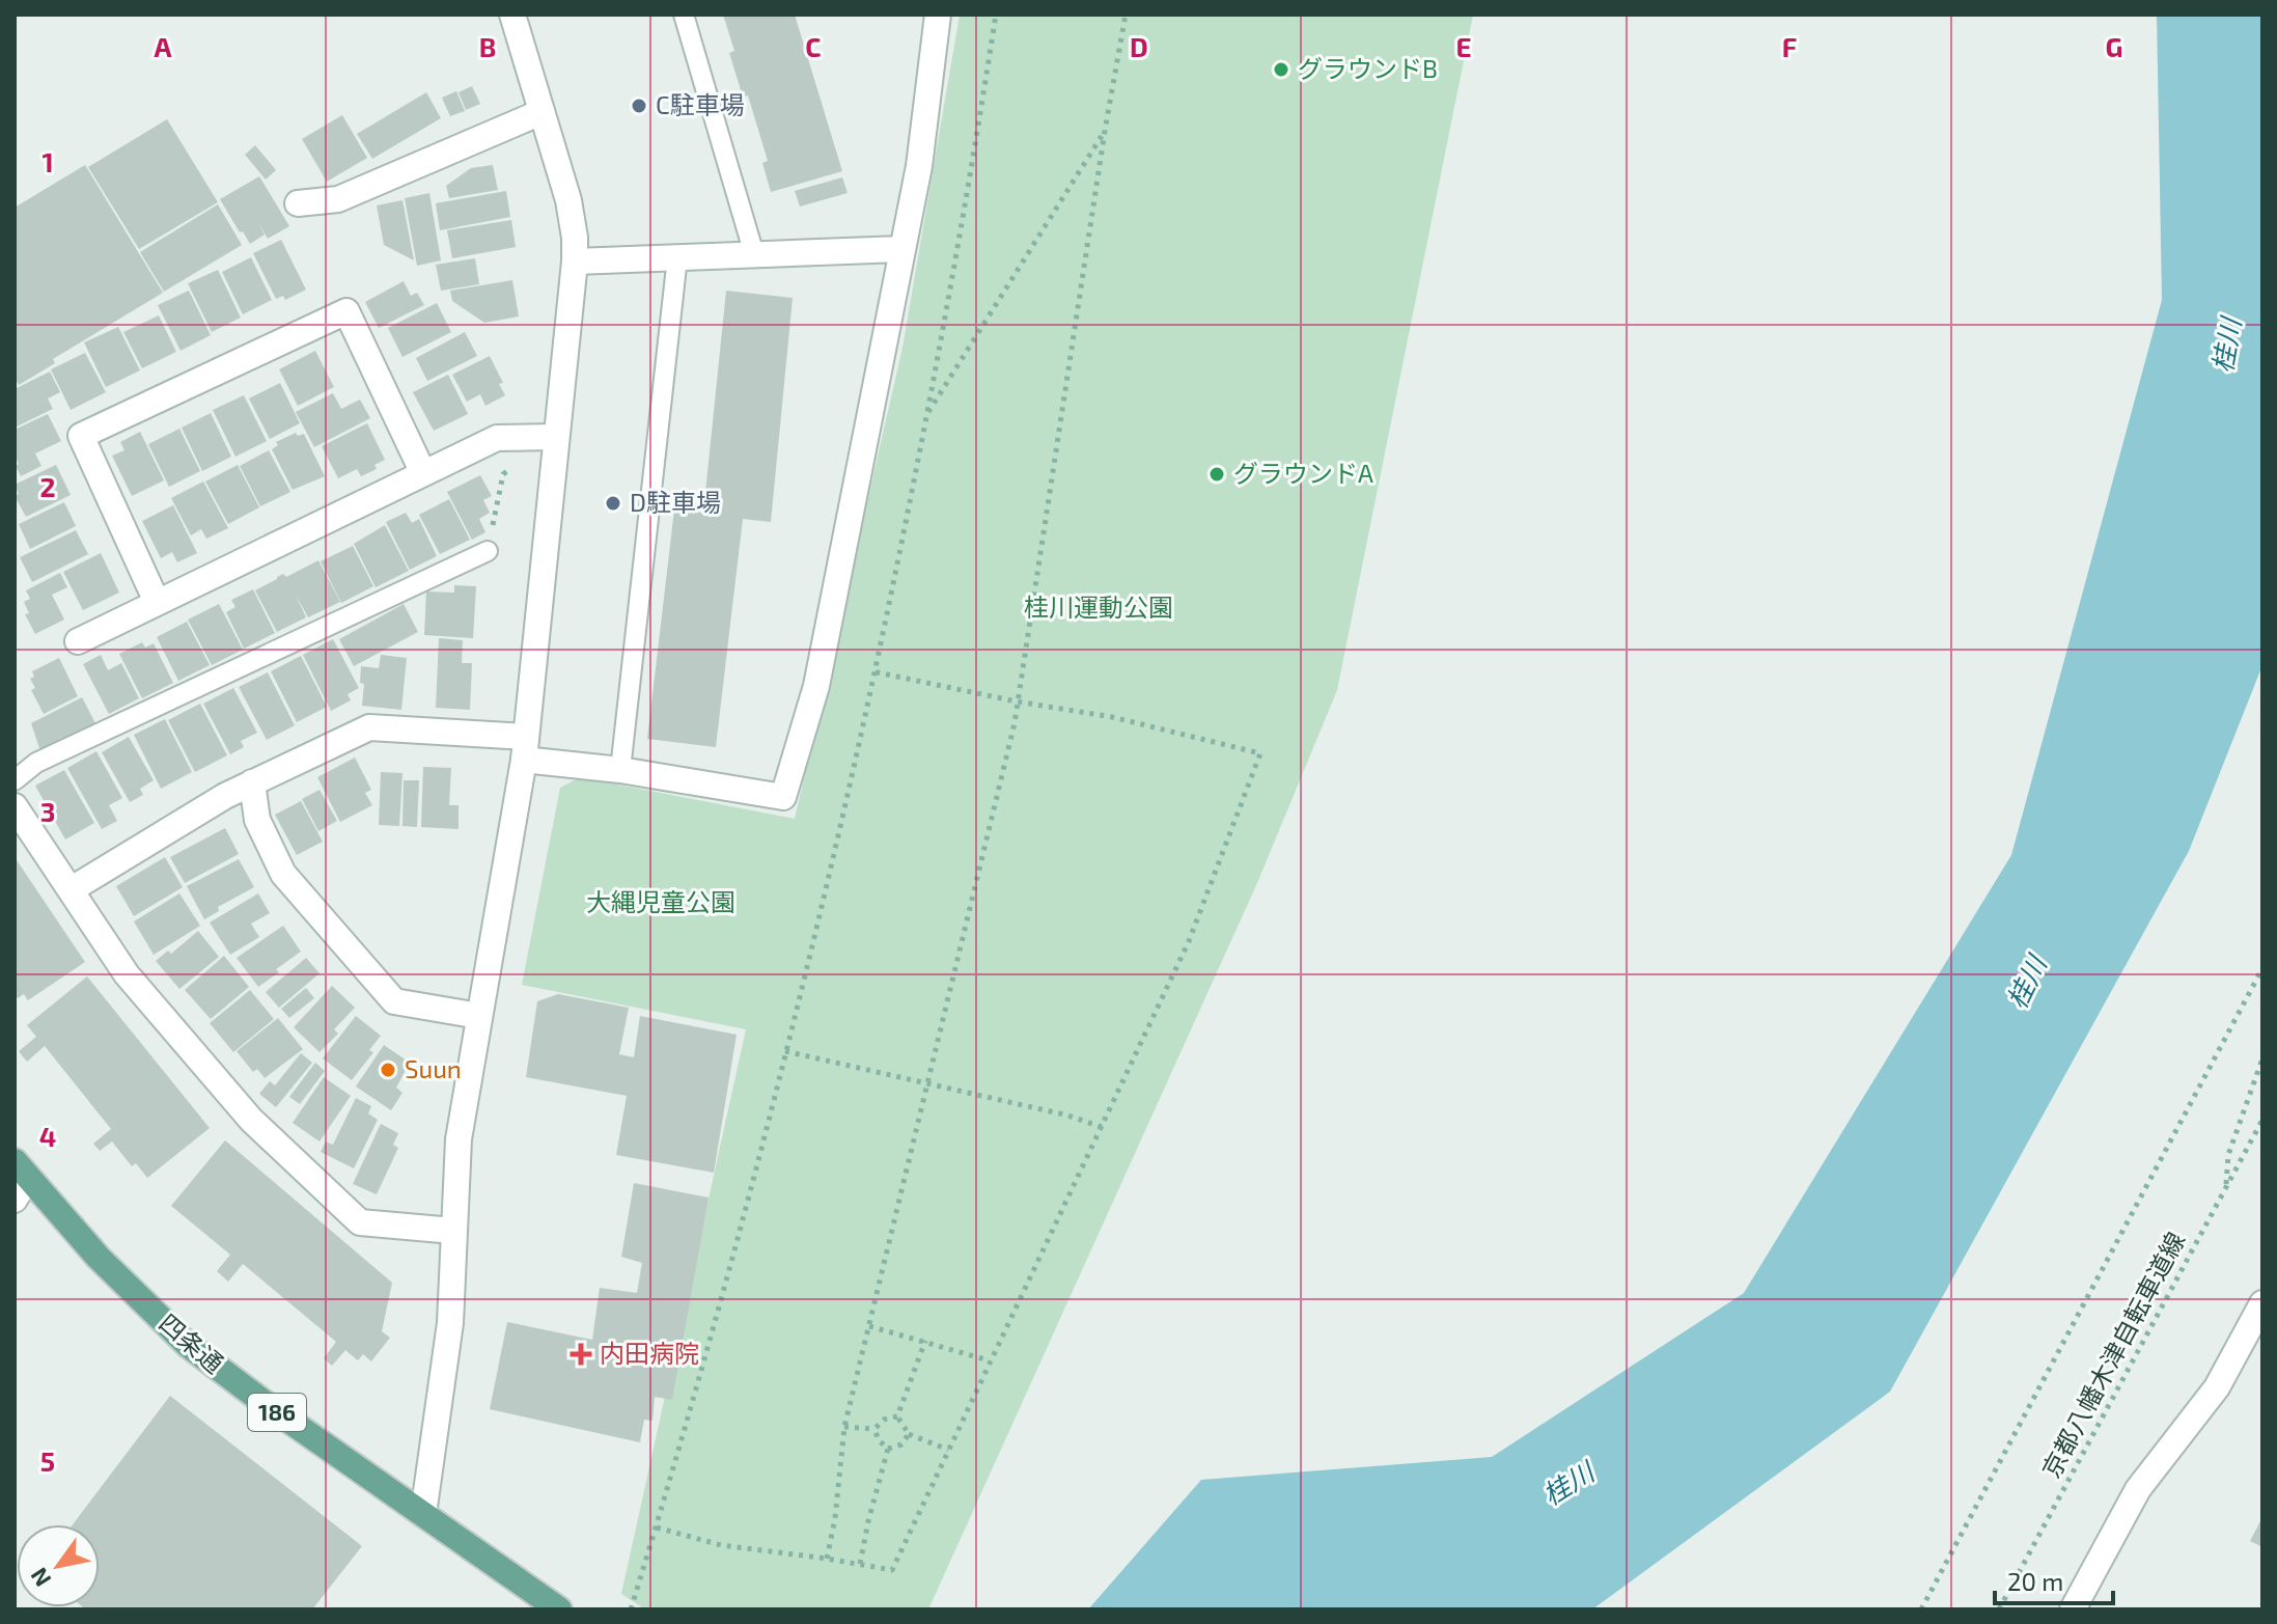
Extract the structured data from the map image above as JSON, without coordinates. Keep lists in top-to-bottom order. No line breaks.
{"streets":{"main road":["四条通","186"],"path":["京都八幡木津自転車道線"]},"water":["桂川"],"parks":["桂川運動公園","大縄児童公園"],"places":{"other":["グラウンドB","C駐車場","グラウンドA","D駐車場","Suun"],"health":["内田病院"]},"scale_bar":"20 m","north":"bottom left","grid":{"columns":["A","B","C","D","E","F","G"],"rows":["1","2","3","4","5"]}}
